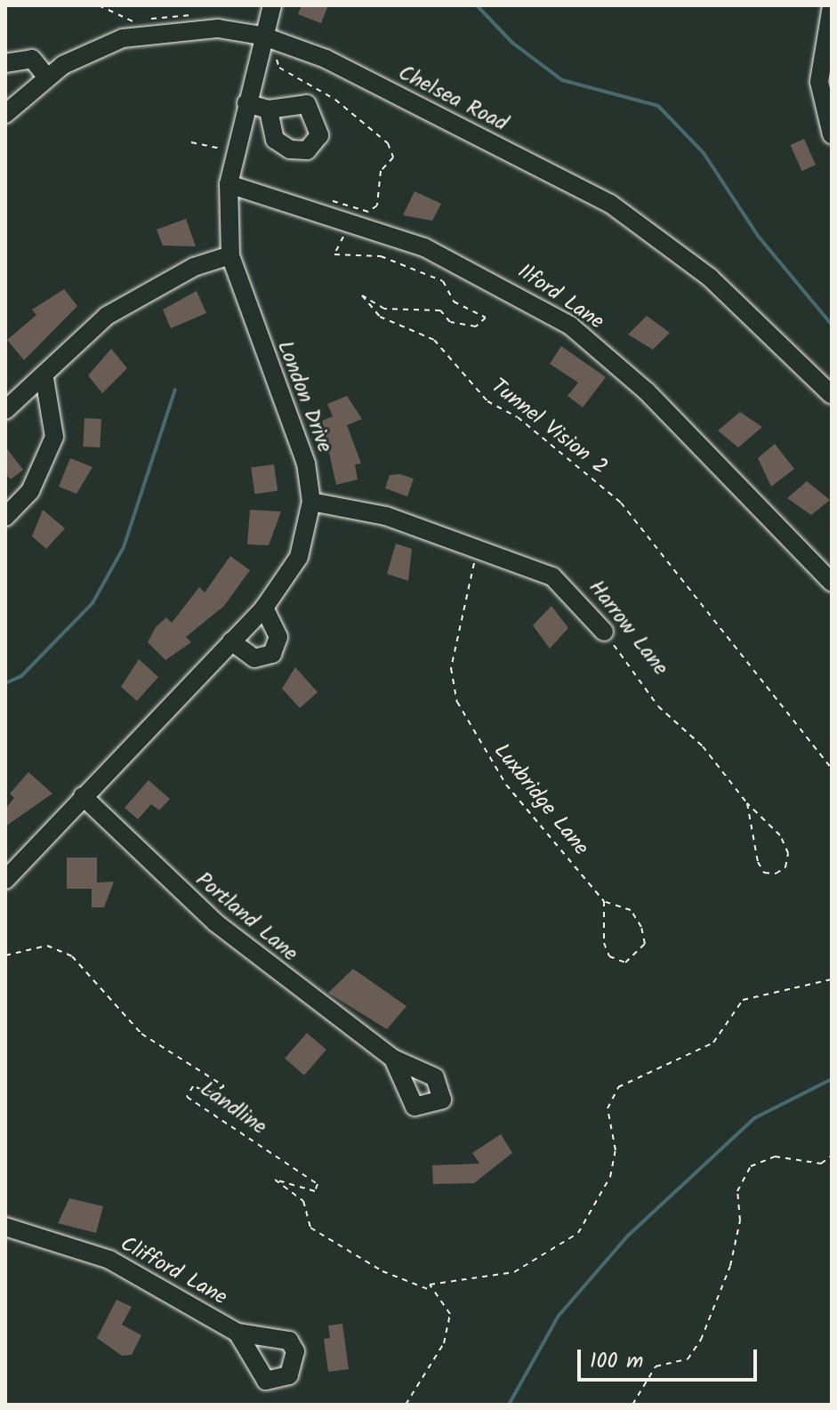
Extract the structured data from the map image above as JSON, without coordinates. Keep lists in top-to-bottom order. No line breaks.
{"streets":{"street":["Chelsea Road","Ilford Lane","London Drive","Harrow Lane","Portland Lane","Clifford Lane"],"path":["Tunnel Vision 2","Luxbridge Lane","Landline"]},"crossings":[["Chelsea Road","London Drive"],["Ilford Lane","London Drive"],["London Drive","Harrow Lane"],["London Drive","Portland Lane"],["Harrow Lane","Luxbridge Lane"]],"scale_bar":"100 m"}
